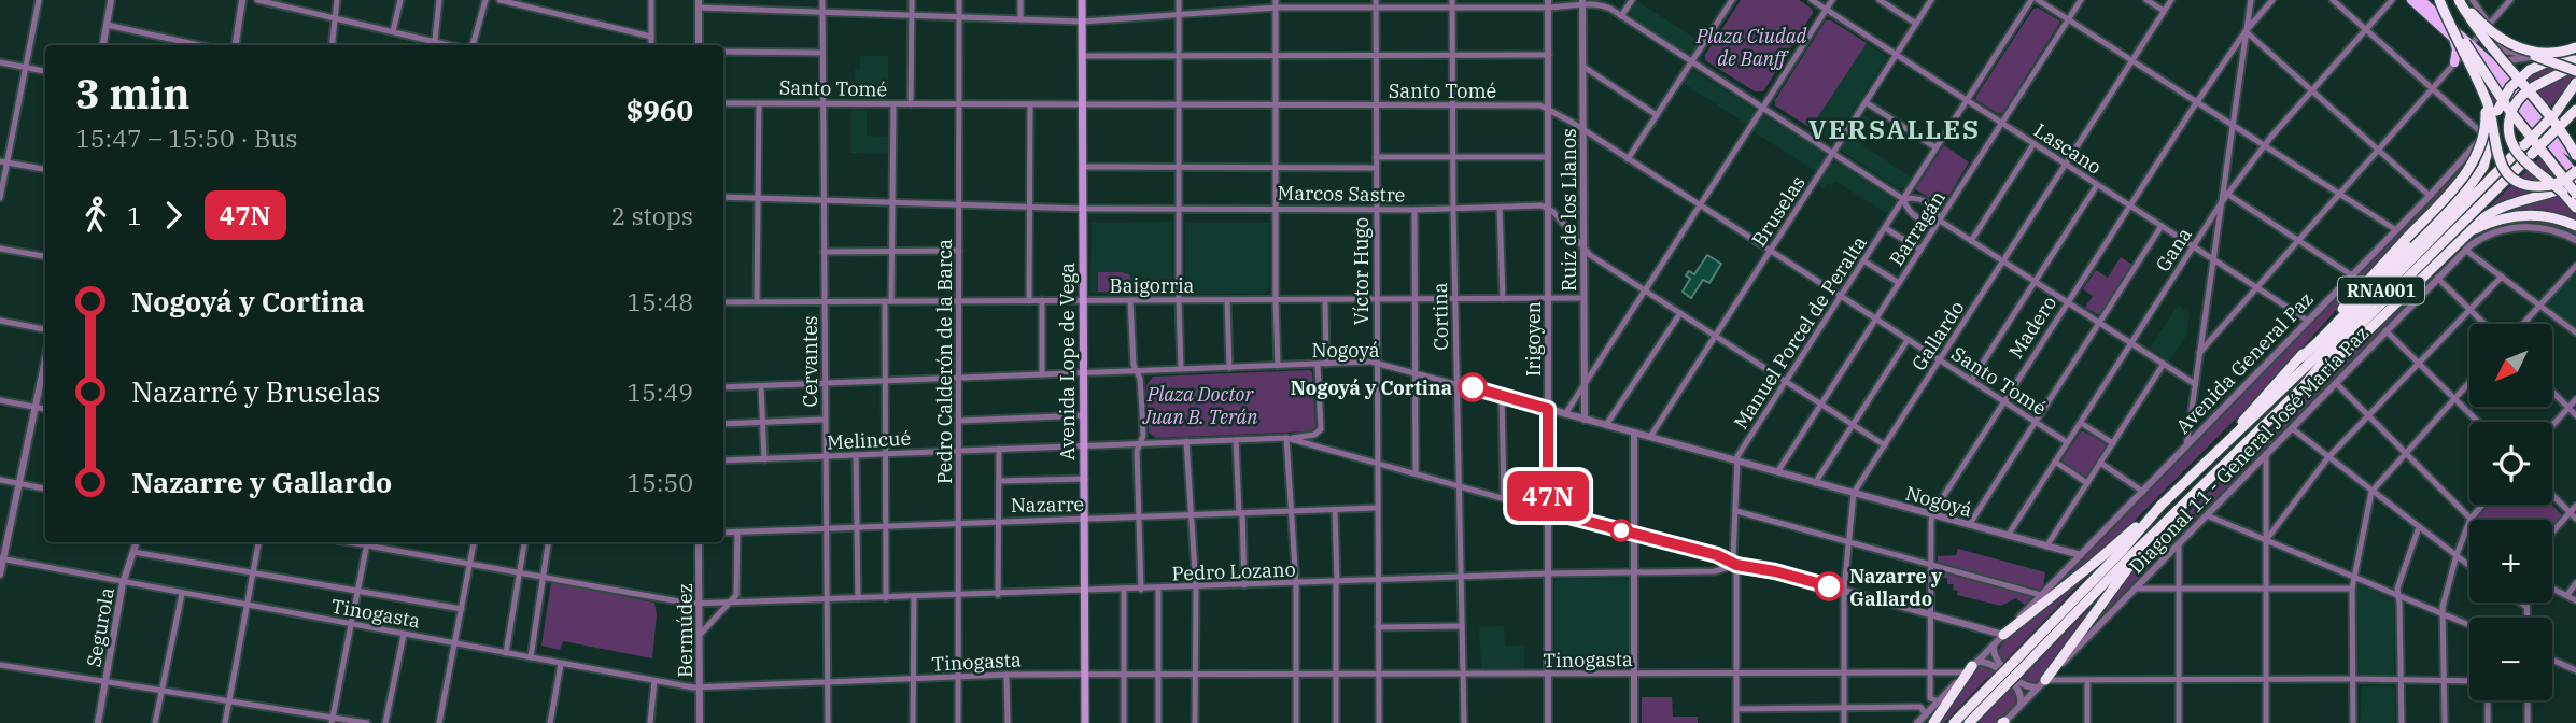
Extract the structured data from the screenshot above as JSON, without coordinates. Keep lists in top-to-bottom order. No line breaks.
{"streets":{"highway":["RNA001"],"main road":["Avenida Lope de Vega"],"street":["Santo Tomé","Lascano","Marcos Sastre","Ruiz de los Llanos","Bruselas","Barragán","Gana","Víctor Hugo","Baigorria","Cortina","Madero","Manuel Porcel de Peralta","Gallardo","Irigoyen","Nogoyá","Cervantes","Pedro Calderón de la Barca","Avenida General Paz","Melincué","Diagonal 11 - General José María Paz","Nazarre","Pedro Lozano","Tinogasta","Segurola","Bermúdez"]},"crossings":[["Santo Tomé","Ruiz de los Llanos"],["Santo Tomé","Bruselas"],["Santo Tomé","Barragán"],["Santo Tomé","Gana"],["Santo Tomé","Víctor Hugo"],["Santo Tomé","Cortina"],["Santo Tomé","Madero"],["Santo Tomé","Manuel Porcel de Peralta"],["Santo Tomé","Gallardo"],["Santo Tomé","Irigoyen"],["Santo Tomé","Cervantes"],["Santo Tomé","Pedro Calderón de la Barca"],["Santo Tomé","Avenida Lope de Vega"],["Lascano","Bruselas"],["Lascano","Barragán"],["Lascano","Gana"],["Lascano","Madero"],["Lascano","Manuel Porcel de Peralta"],["Lascano","Gallardo"],["Lascano","Avenida General Paz"],["Marcos Sastre","Víctor Hugo"],["Marcos Sastre","Cortina"],["Marcos Sastre","Irigoyen"],["Marcos Sastre","Cervantes"],["Marcos Sastre","Pedro Calderón de la Barca"],["Marcos Sastre","Avenida Lope de Vega"],["Ruiz de los Llanos","Baigorria"],["Ruiz de los Llanos","Nogoyá"],["Bruselas","Nogoyá"],["Barragán","Nogoyá"],["Gana","Nogoyá"],["Víctor Hugo","Baigorria"],["Víctor Hugo","Nogoyá"],["Víctor Hugo","Melincué"],["Víctor Hugo","Nazarre"],["Víctor Hugo","Pedro Lozano"],["Víctor Hugo","Tinogasta"],["Baigorria","Cortina"],["Baigorria","Irigoyen"],["Baigorria","Cervantes"],["Baigorria","Pedro Calderón de la Barca"],["Baigorria","Avenida Lope de Vega"],["Cortina","Nogoyá"],["Cortina","Pedro Lozano"],["Cortina","Tinogasta"],["Madero","Nogoyá"],["Madero","Tinogasta"],["Manuel Porcel de Peralta","Nogoyá"],["Gallardo","Nogoyá"],["Gallardo","Tinogasta"],["Irigoyen","Nogoyá"],["Irigoyen","Pedro Lozano"],["Irigoyen","Tinogasta"],["Nogoyá","Cervantes"],["Nogoyá","Pedro Calderón de la Barca"],["Nogoyá","Avenida Lope de Vega"],["Nogoyá","Avenida General Paz"],["Cervantes","Melincué"],["Cervantes","Nazarre"],["Cervantes","Pedro Lozano"],["Cervantes","Tinogasta"],["Pedro Calderón de la Barca","Melincué"],["Pedro Calderón de la Barca","Nazarre"],["Pedro Calderón de la Barca","Pedro Lozano"],["Pedro Calderón de la Barca","Tinogasta"],["Avenida Lope de Vega","Melincué"],["Avenida Lope de Vega","Nazarre"],["Avenida Lope de Vega","Pedro Lozano"],["Avenida Lope de Vega","Tinogasta"],["Avenida General Paz","Tinogasta"],["Pedro Lozano","Bermúdez"],["Tinogasta","Segurola"],["Tinogasta","Bermúdez"]],"districts":["VERSALLES"],"parks":["Plaza Ciudad de Banff","Plaza Doctor Juan B. Terán"],"places":["Nogoyá y Cortina","Nazarre y Gallardo"],"lines":["bus line 47N"],"north":"bottom left","page":{"on_map":"47N","heading":["3 min","15:47 – 15:50 · Bus","$960"],"legs":["1","47N","2 stops"],"list":[{"name":"Nogoyá y Cortina","value":"15:48"},{"name":"Nazarré y Bruselas","value":"15:49"},{"name":"Nazarre y Gallardo","value":"15:50"}],"map_buttons":["+","−"]}}
